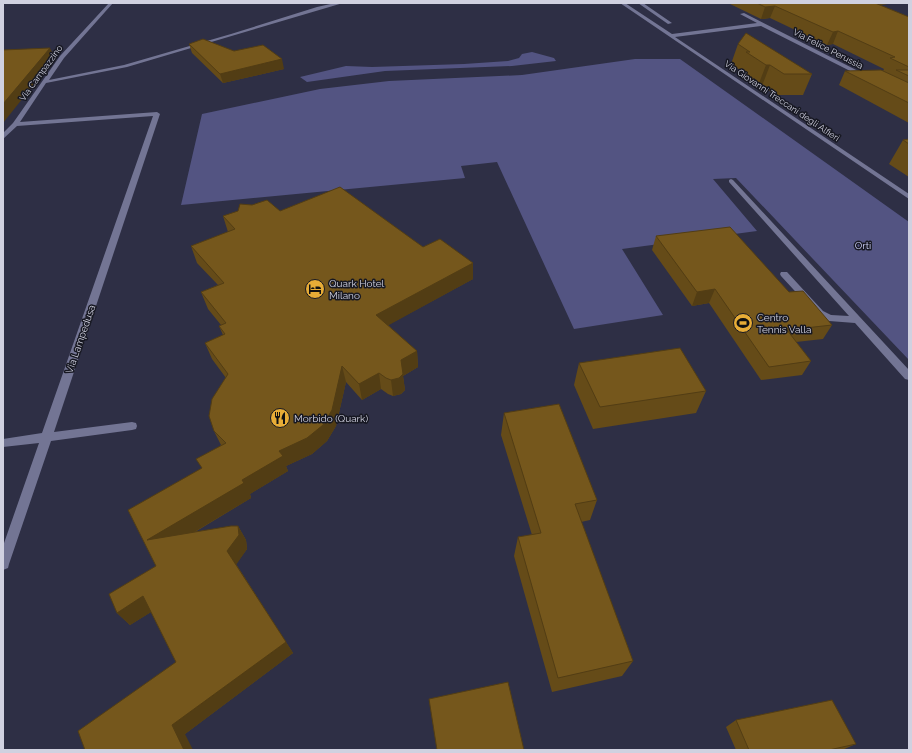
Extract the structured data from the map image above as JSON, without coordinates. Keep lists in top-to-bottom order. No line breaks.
{"streets":{"street":["Via Felice Perussia","Via Campazzino","Via Giovanni Treccani degli Alfieri","Via Lampedusa"]},"crossings":[["Via Campazzino","Via Lampedusa"]],"parks":["Orti"],"places":{"hotel":["Quark Hotel Milano"],"sports":["Centro Tennis Valla"],"restaurant":["Morbido (Quark)"]}}
